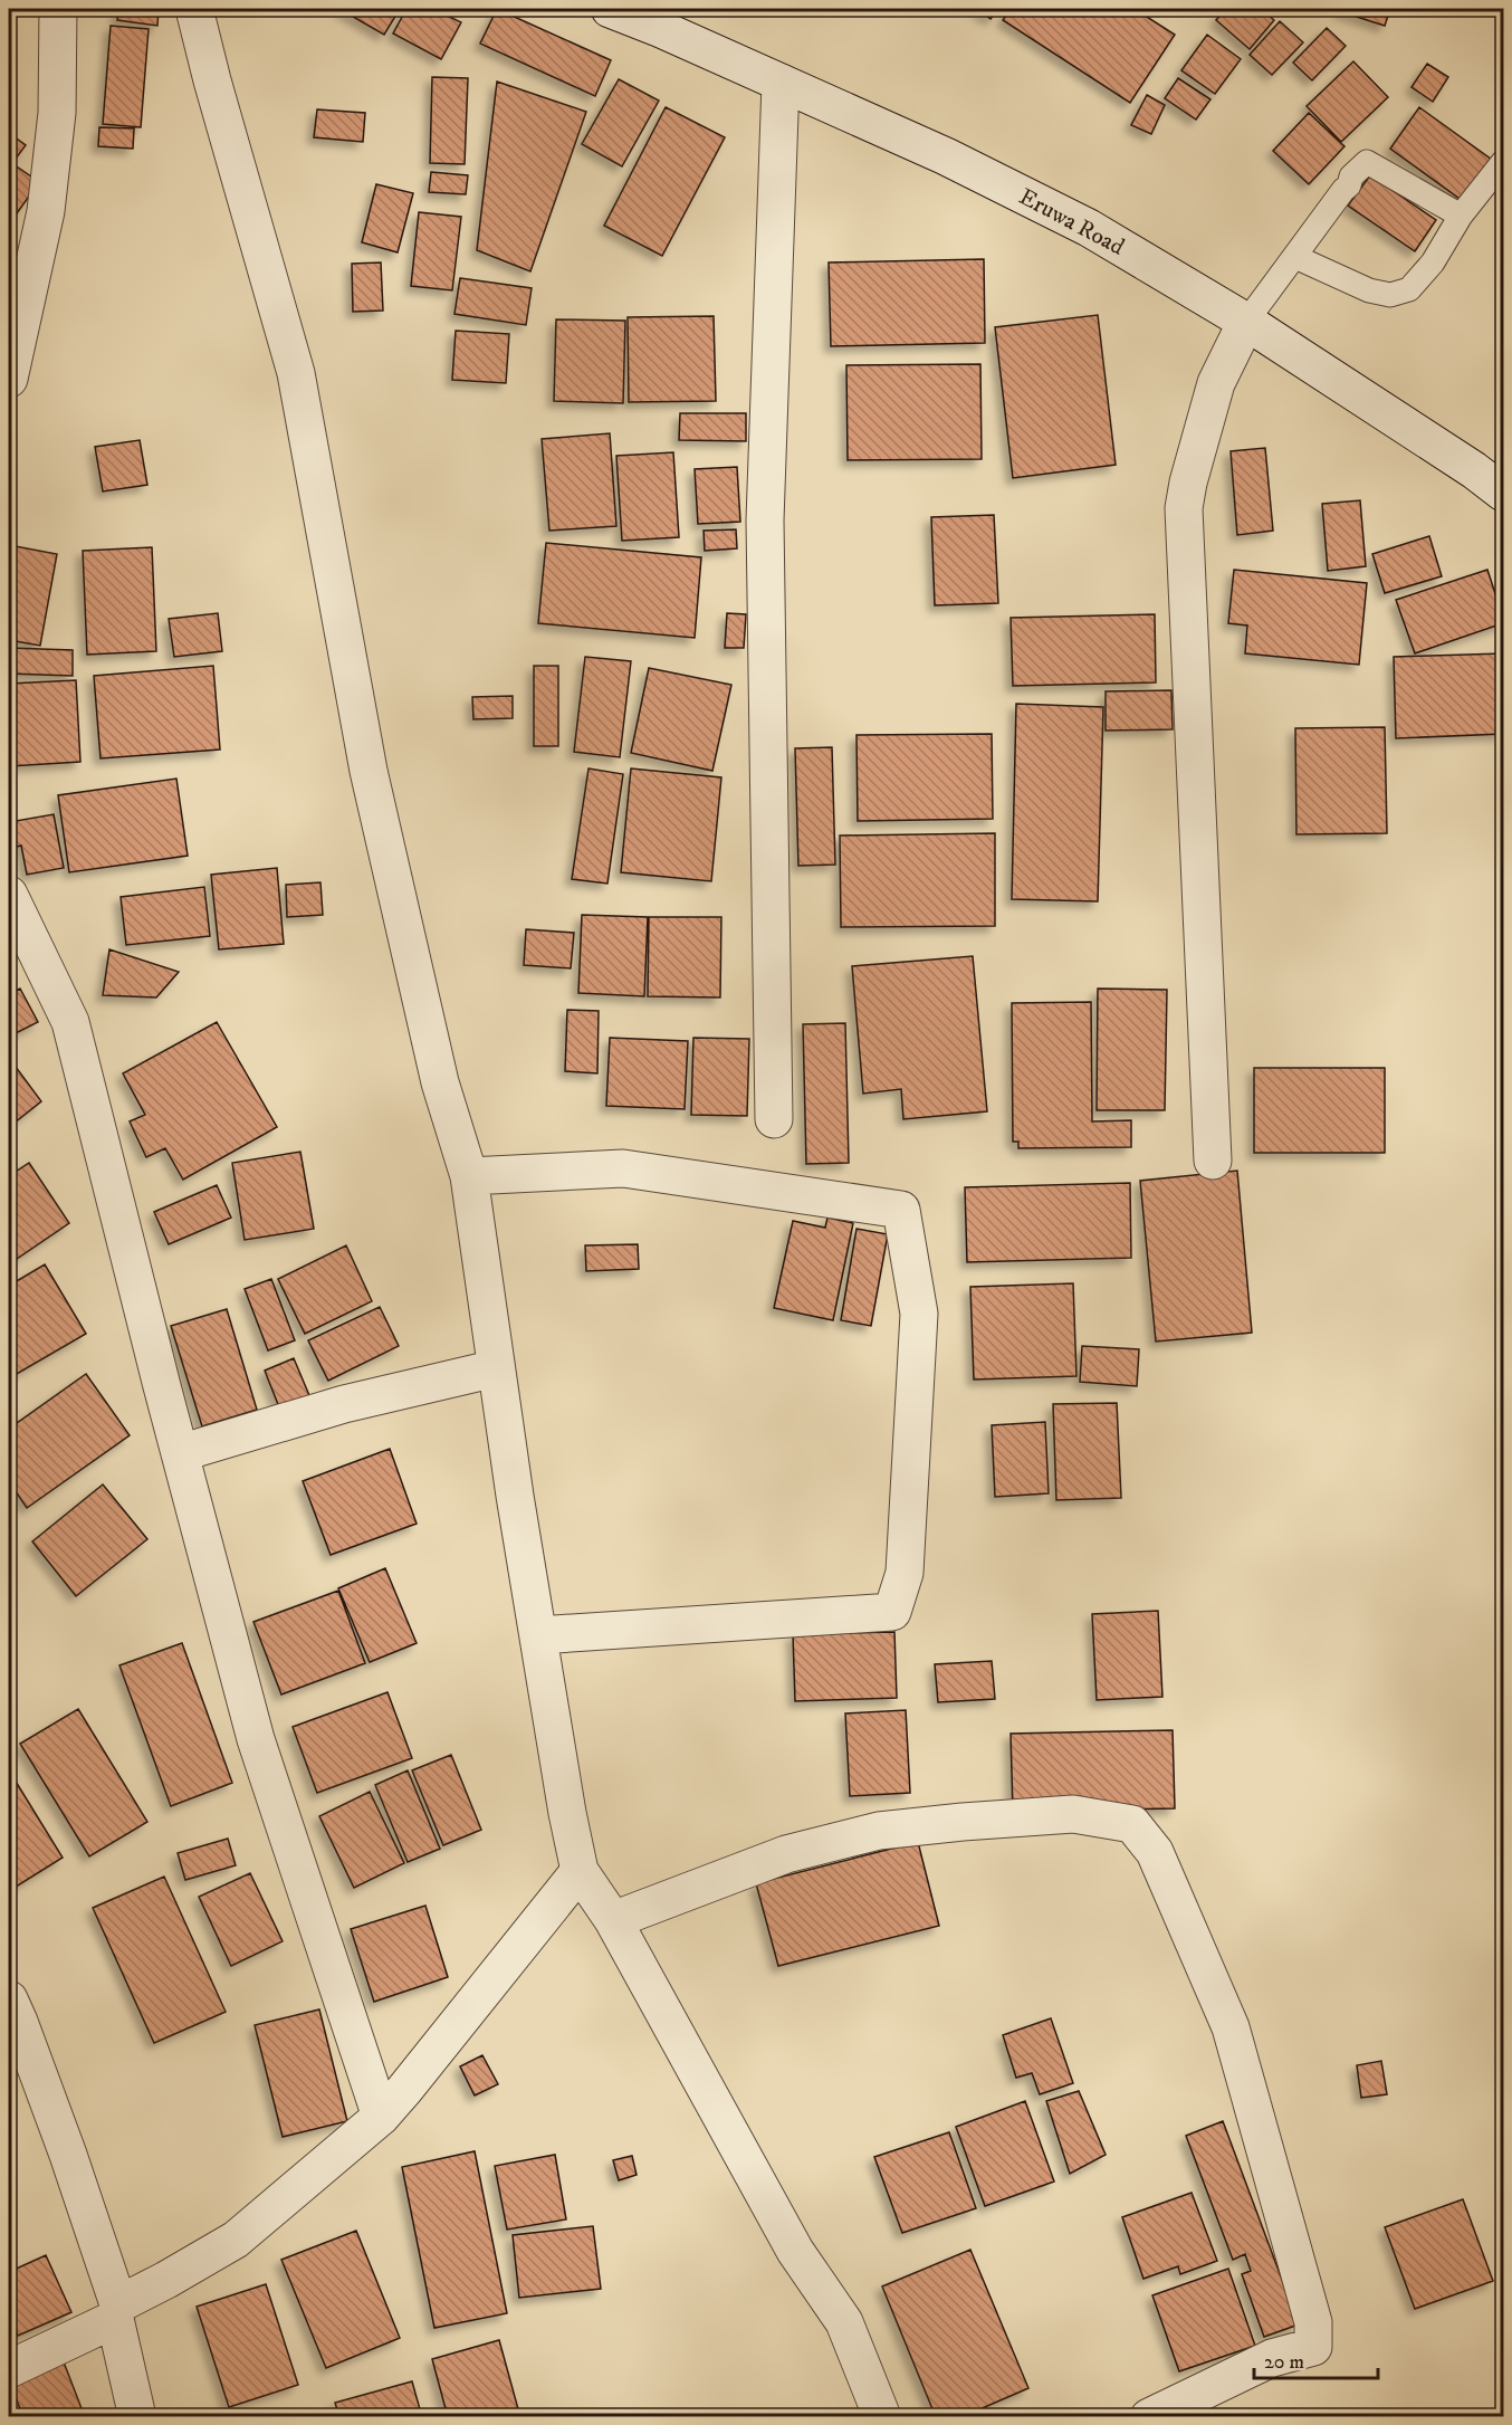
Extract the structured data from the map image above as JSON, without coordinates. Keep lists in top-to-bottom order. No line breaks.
{"streets":{"street":["Eruwa Road"]},"scale_bar":"20 m"}
